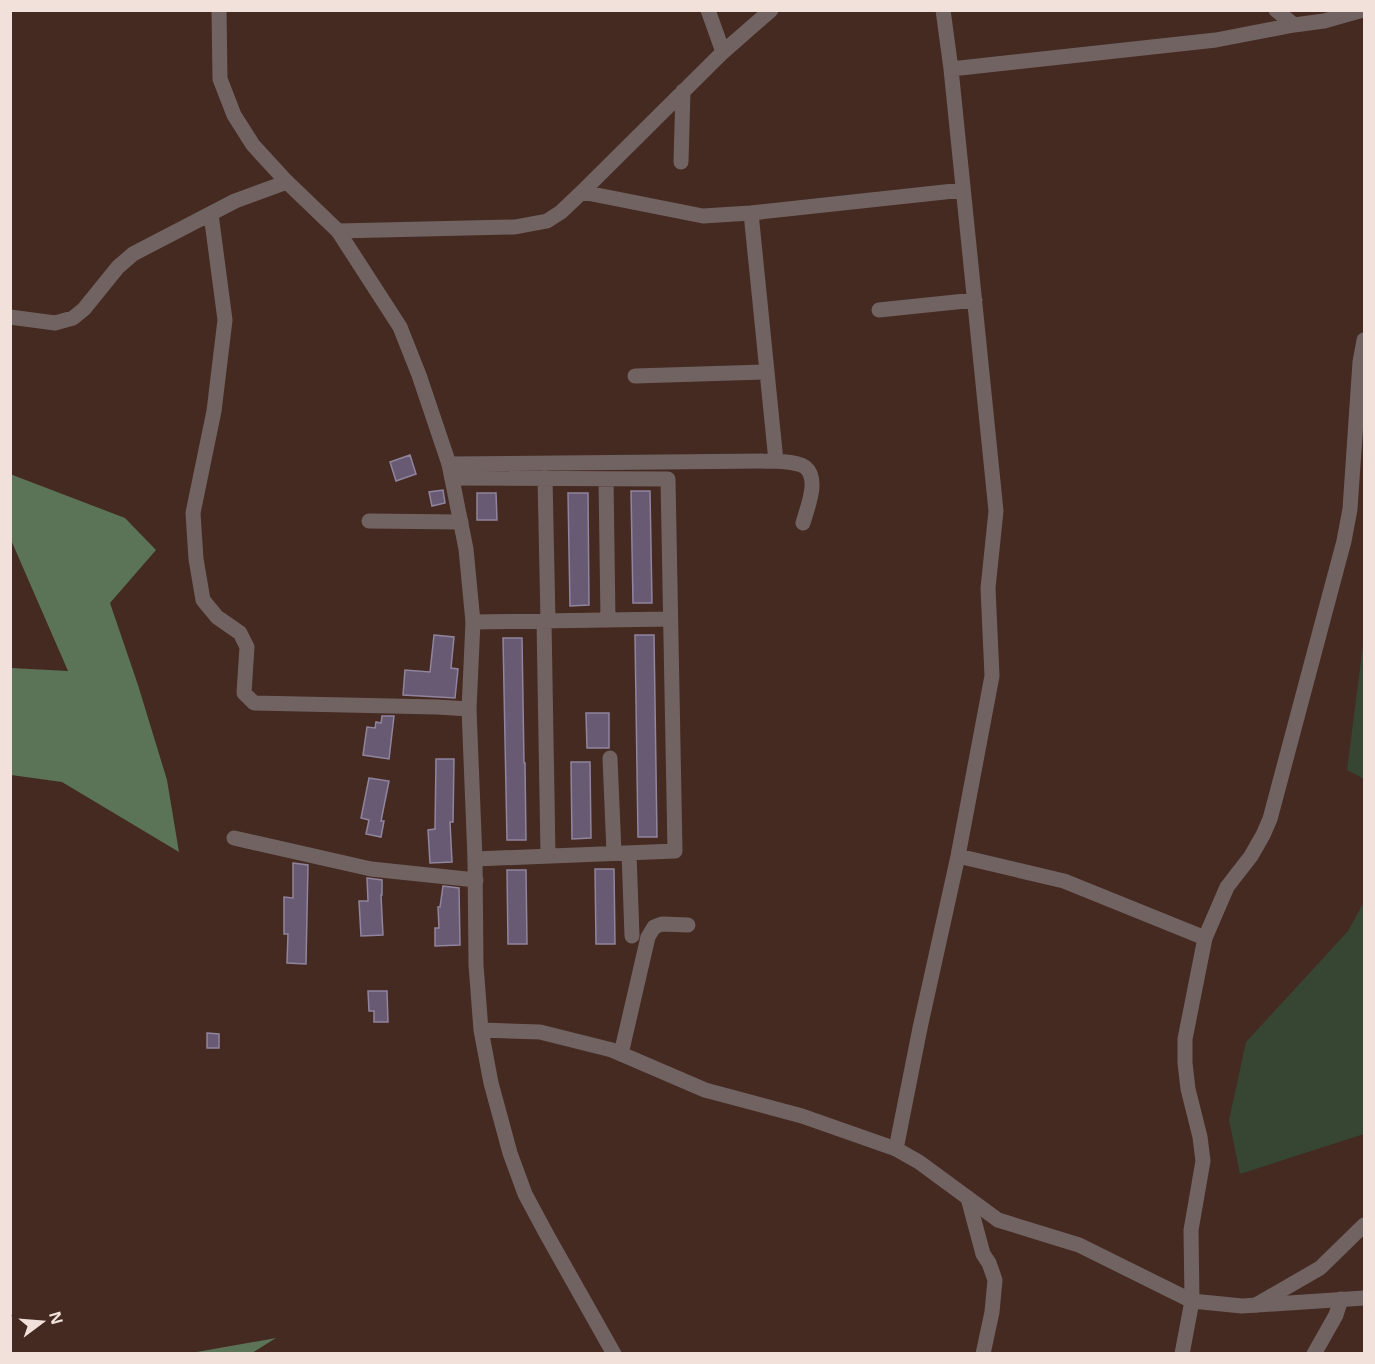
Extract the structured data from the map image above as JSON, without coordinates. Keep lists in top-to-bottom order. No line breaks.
{"north":"right"}
